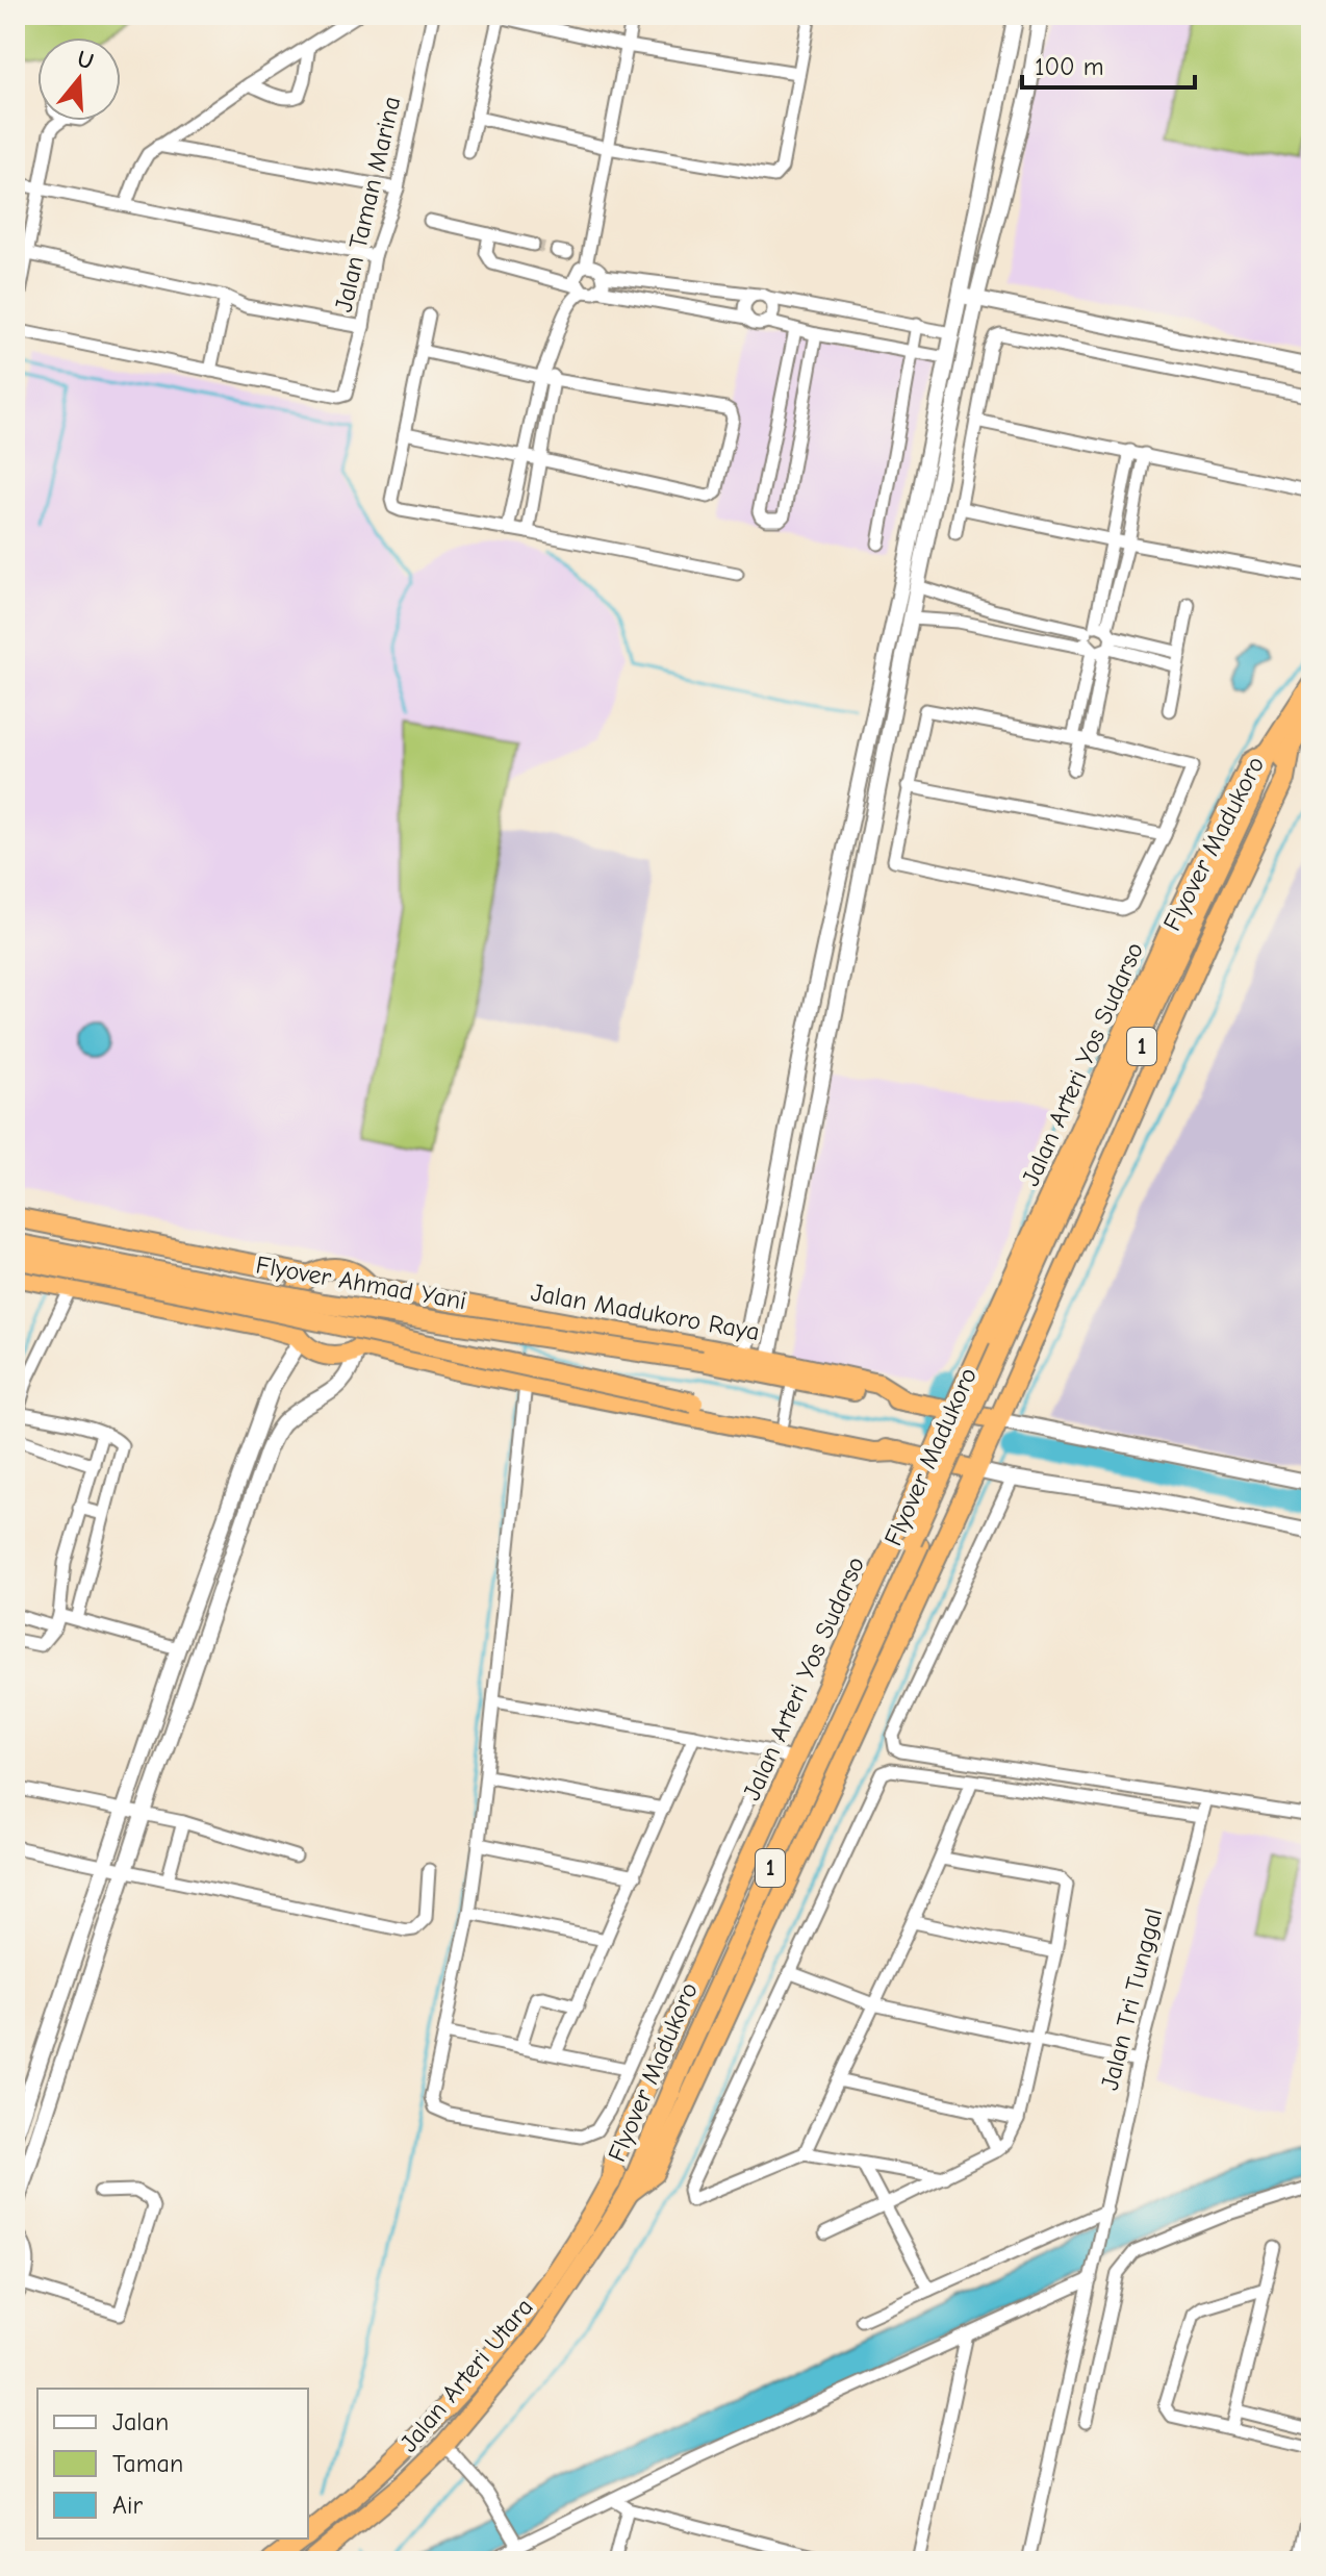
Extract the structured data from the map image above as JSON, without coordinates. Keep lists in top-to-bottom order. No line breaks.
{"streets":{"highway":["Flyover Madukoro","1","Jalan Arteri Yos Sudarso","Flyover Ahmad Yani","Jalan Madukoro Raya","Jalan Arteri Utara"],"street":["Jalan Taman Marina","Jalan Tri Tunggal"]},"crossings":[["Flyover Madukoro","1"],["Flyover Madukoro","Jalan Arteri Yos Sudarso"],["Flyover Madukoro","Jalan Arteri Utara"],["1","Jalan Arteri Yos Sudarso"],["Jalan Arteri Yos Sudarso","Jalan Madukoro Raya"],["Jalan Arteri Yos Sudarso","Jalan Arteri Utara"],["Flyover Ahmad Yani","Jalan Madukoro Raya"]],"legend":["Jalan","Taman","Air"],"scale_bar":"100 m","north":"top"}
